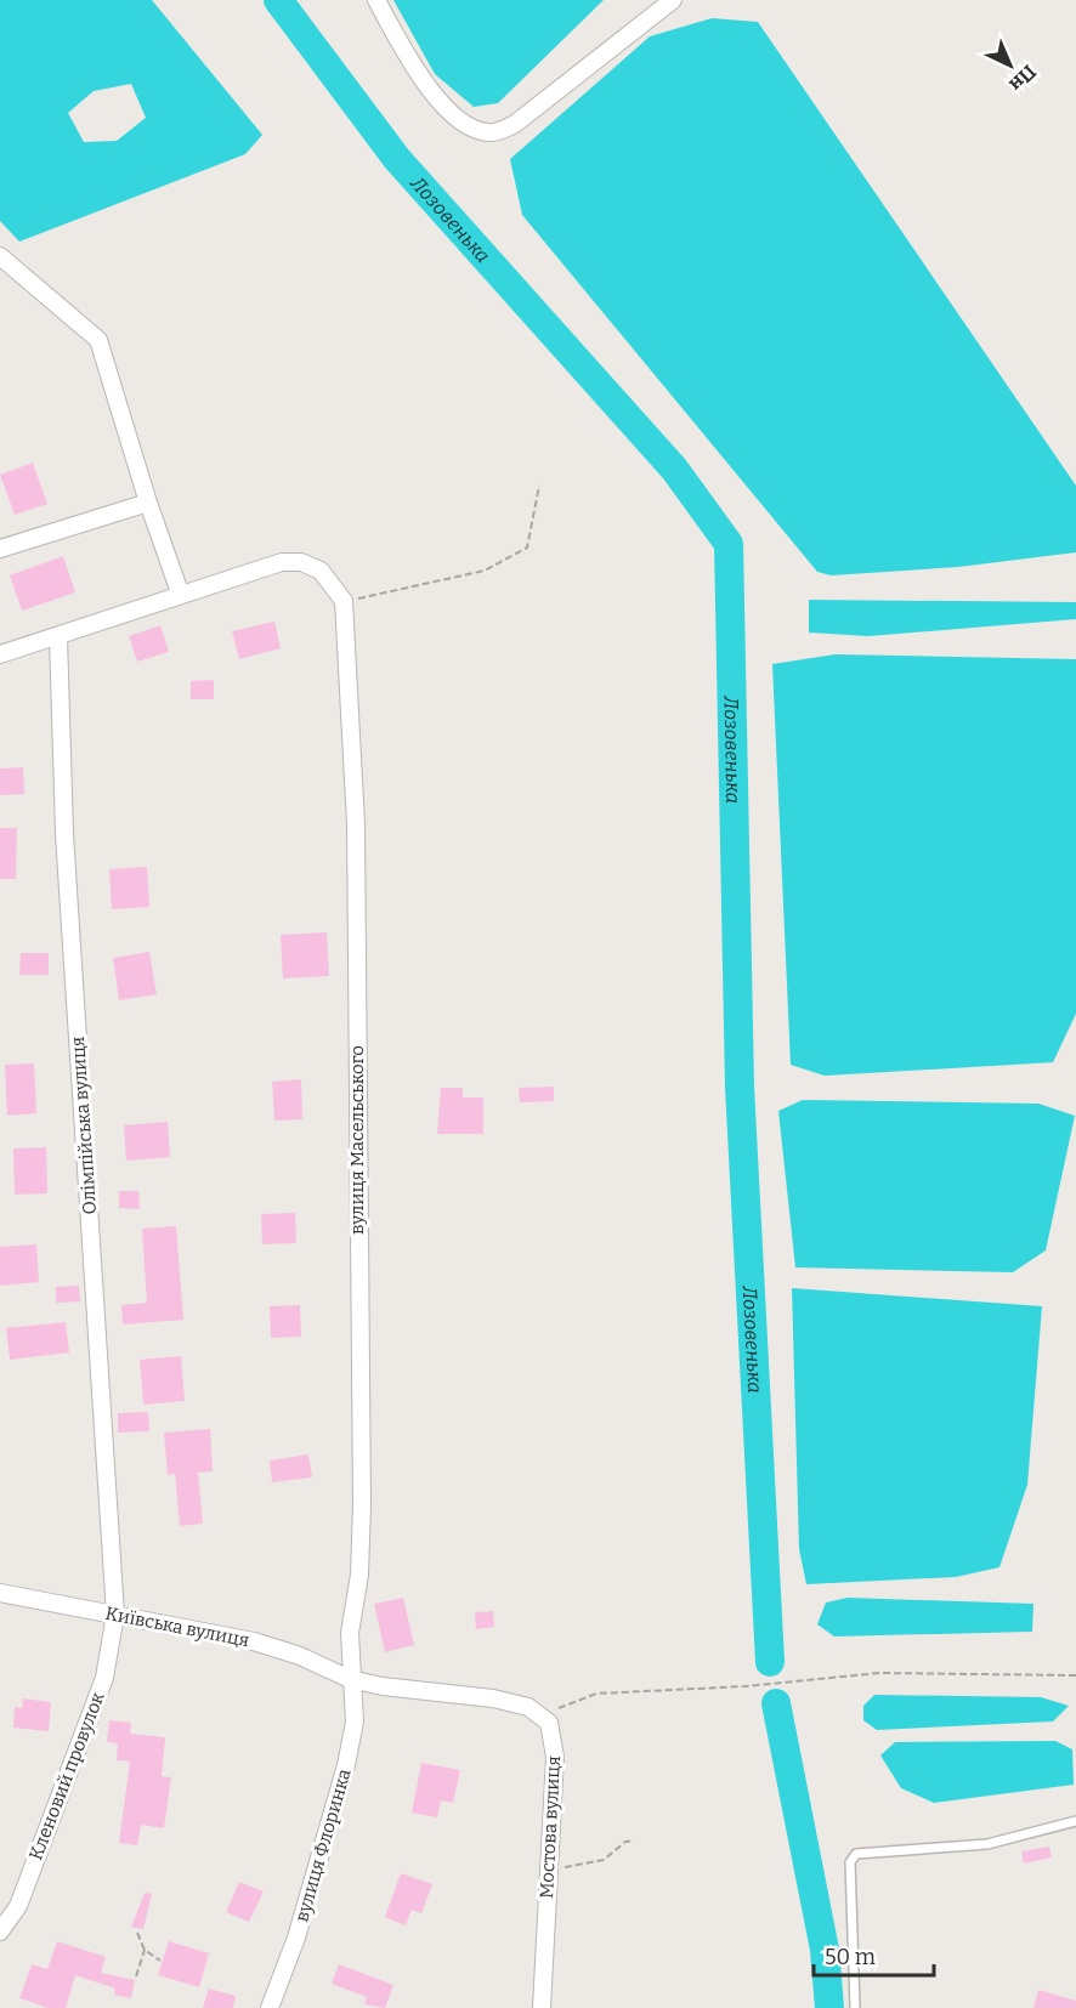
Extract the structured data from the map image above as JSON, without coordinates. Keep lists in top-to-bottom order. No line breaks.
{"streets":{"street":["Олімпійська вулиця","вулиця Масельського","Київська вулиця","Кленовий провулок","Мостова вулиця","вулиця Флоринка"]},"crossings":[["Олімпійська вулиця","Київська вулиця"],["Олімпійська вулиця","Кленовий провулок"],["вулиця Масельського","Київська вулиця"],["вулиця Масельського","вулиця Флоринка"],["Київська вулиця","Кленовий провулок"],["Київська вулиця","вулиця Флоринка"]],"water":["Лозовенька"],"scale_bar":"50 m","north":"bottom right"}
